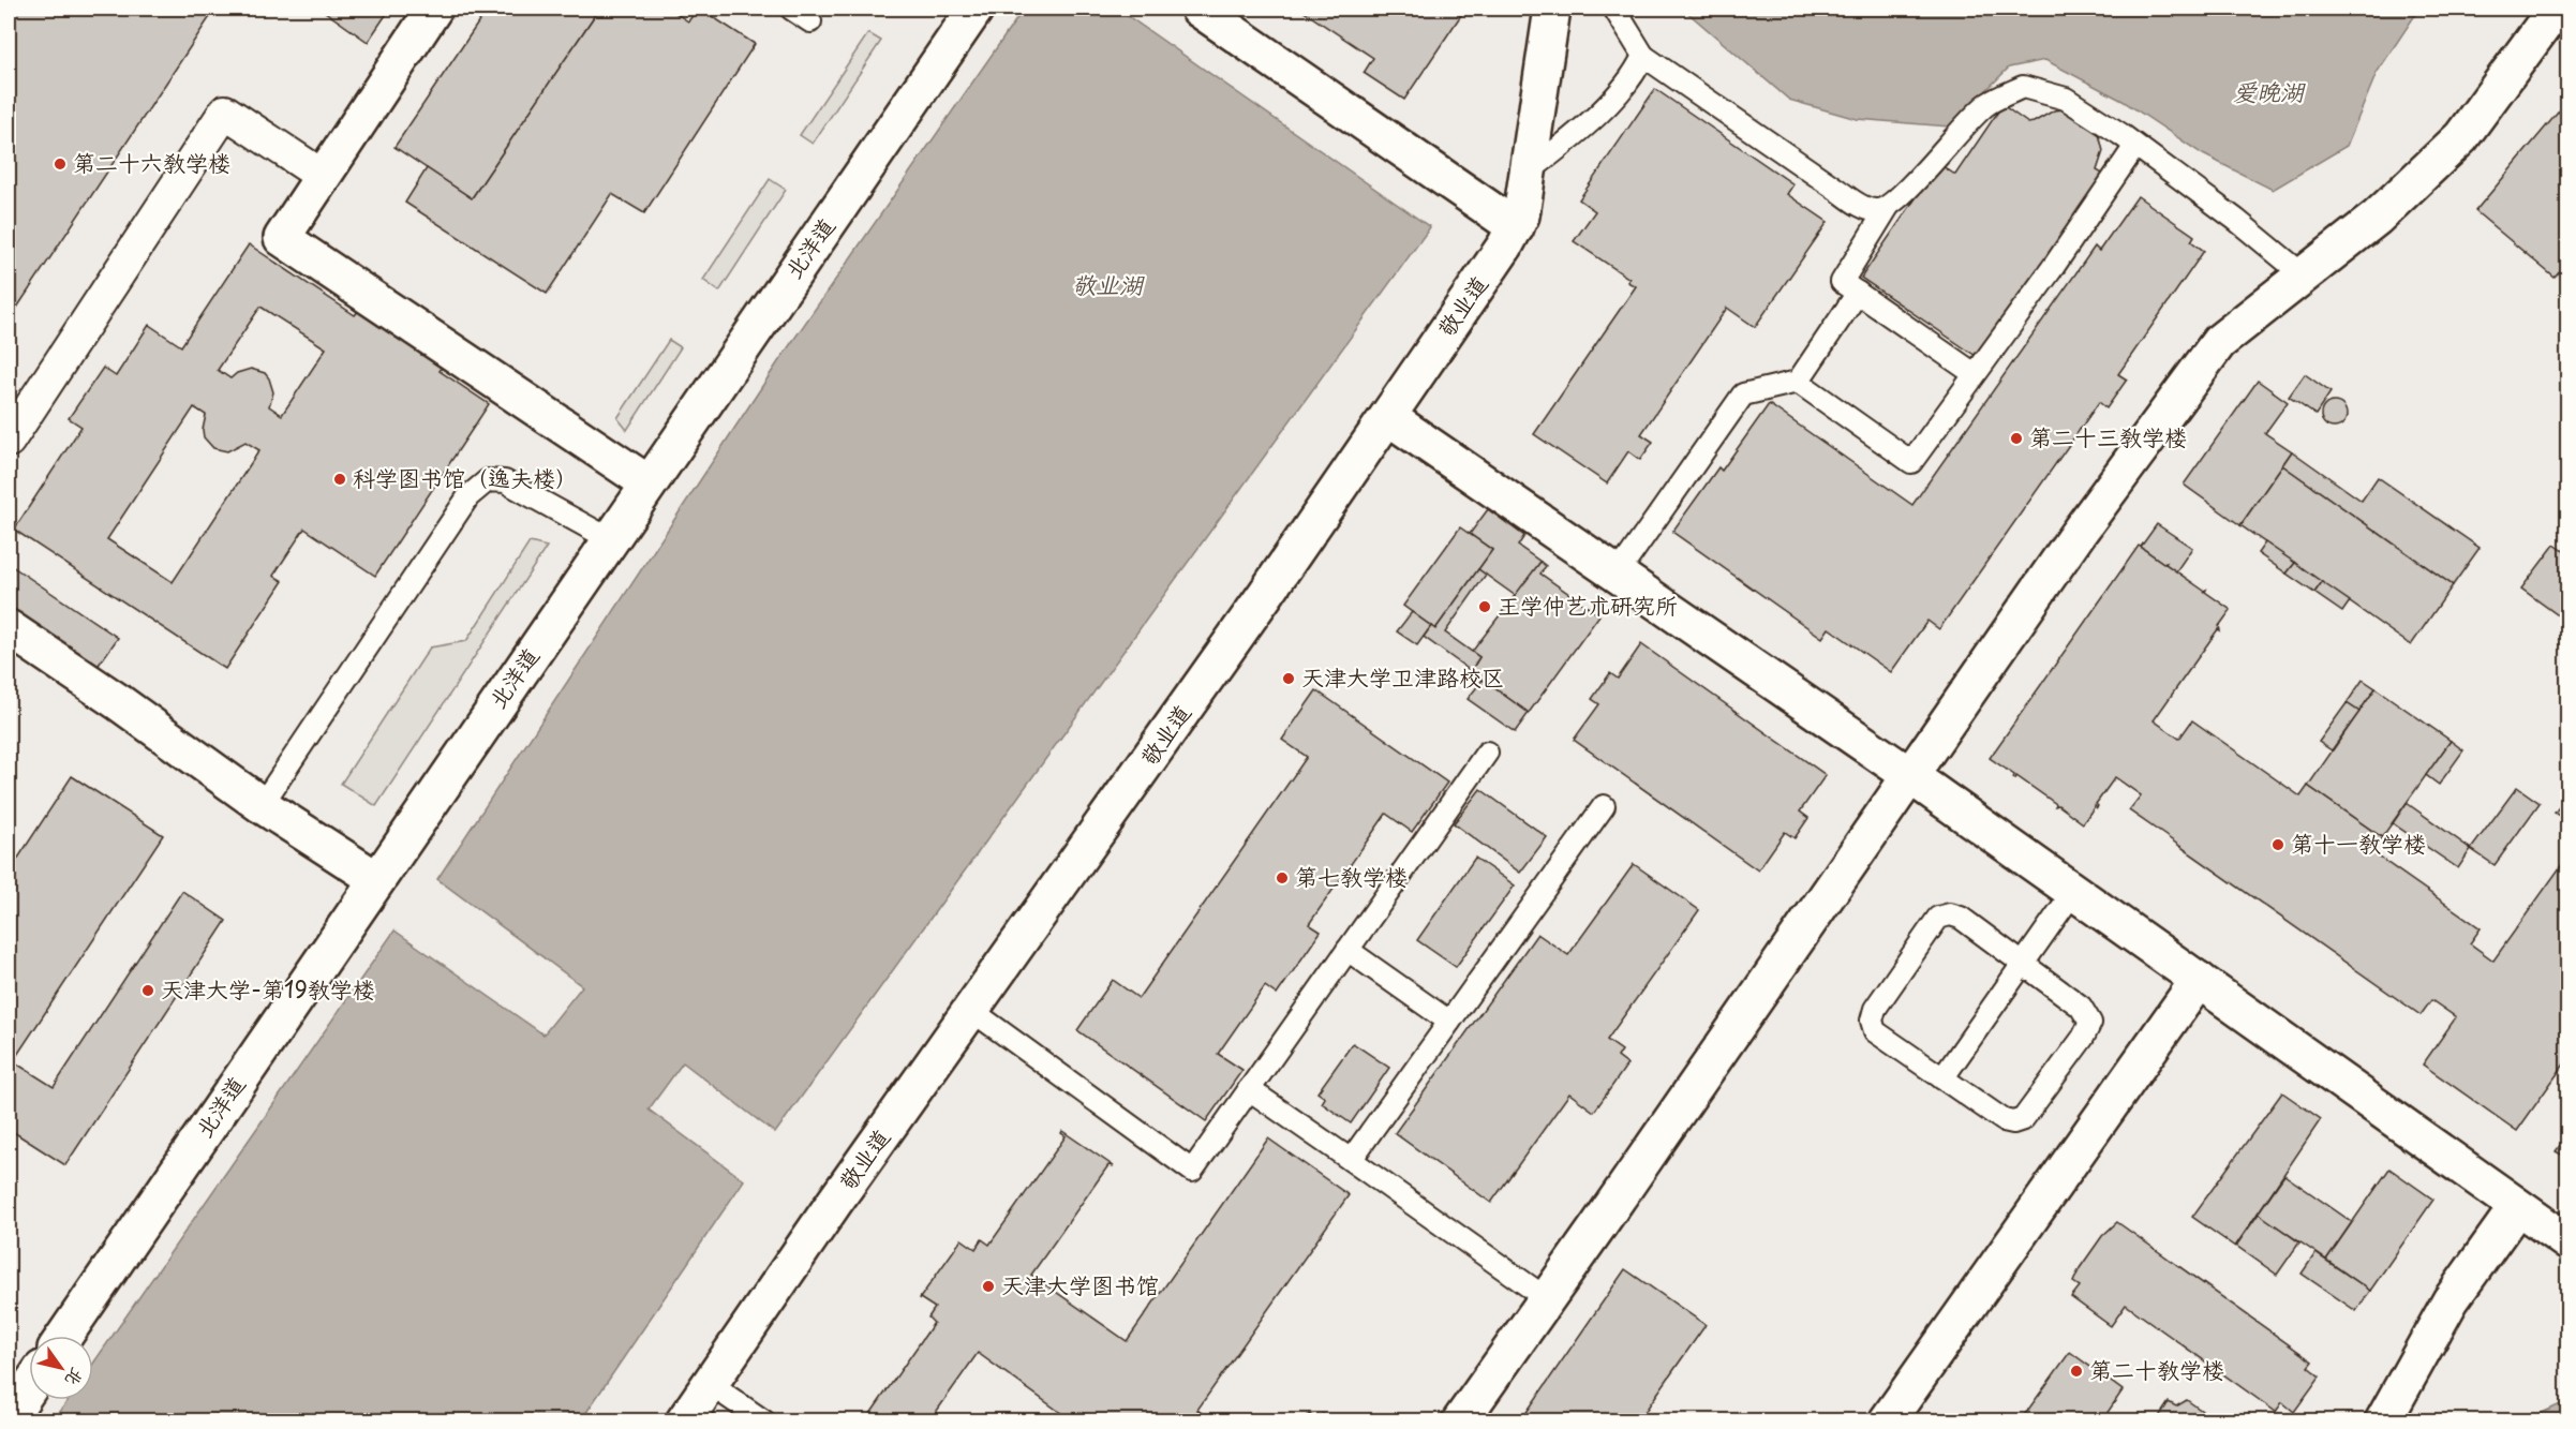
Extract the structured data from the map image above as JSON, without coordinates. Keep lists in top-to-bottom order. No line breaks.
{"streets":{"street":["北洋道","敬业道"]},"water":["爱晚湖","敬业湖"],"places":["第二十六教学楼","第二十三教学楼","科学图书馆（逸夫楼）","王学仲艺术研究所","天津大学卫津路校区","第十一教学楼","第七教学楼","天津大学-第19教学楼","天津大学图书馆","第二十教学楼"],"north":"bottom right"}
